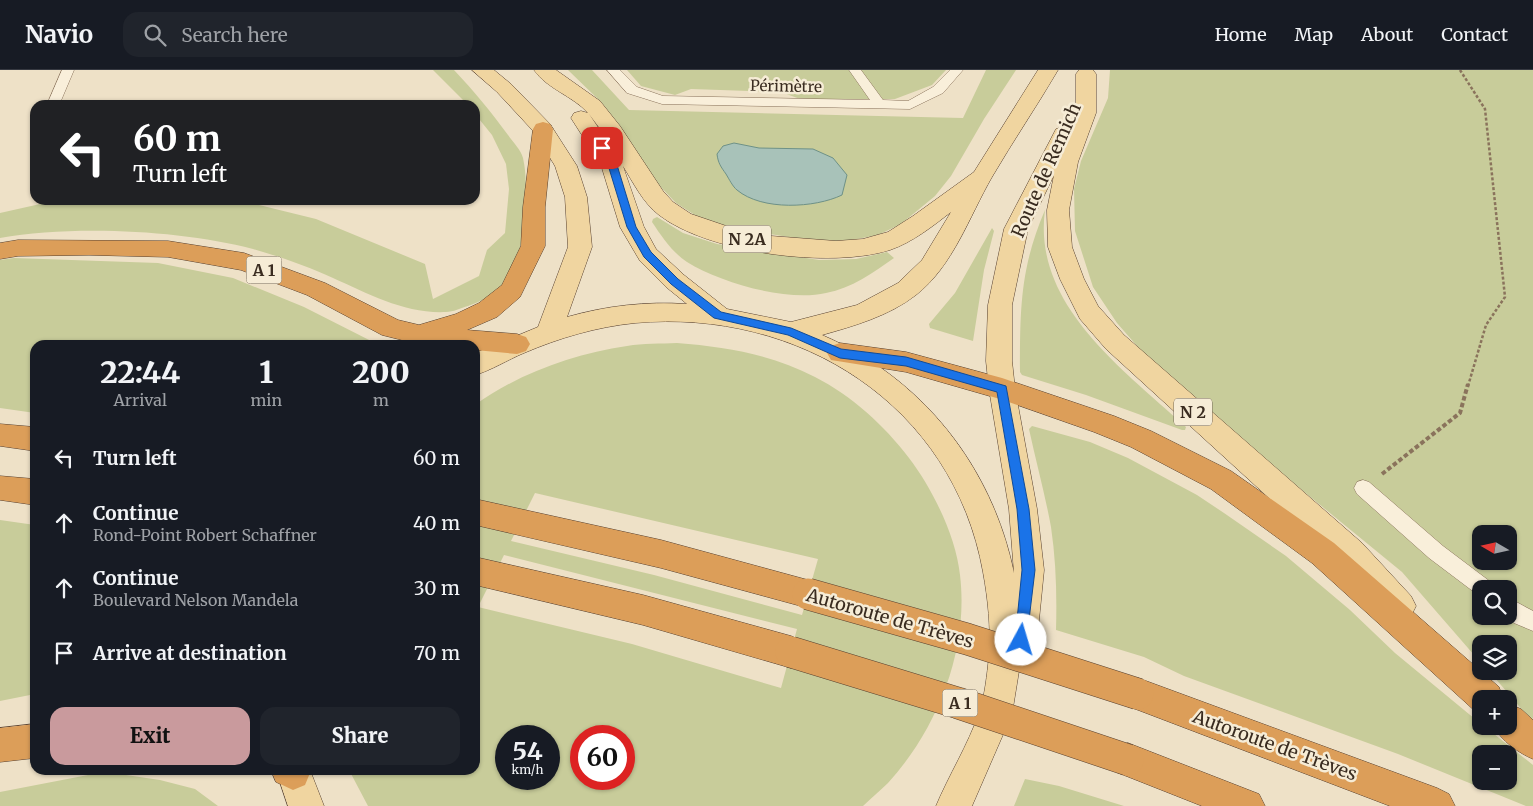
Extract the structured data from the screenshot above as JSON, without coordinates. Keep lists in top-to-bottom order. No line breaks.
{"streets":{"highway":["A 1","N 2","Autoroute de Trèves"],"main road":["Route de Remich","N 2A"],"lane":["Périmètre"]},"crossings":[["Route de Remich","N 2"]],"north":"left","page":{"header":"Navio","search":"Search here","nav":["Home","Map","About","Contact"],"turn":["60 m","Turn left"],"eta":["22:44","Arrival","1","min","200","m"],"list":[{"name":"Turn left","value":"60 m"},{"name":"Continue","note":"Rond-Point Robert Schaffner","value":"40 m"},{"name":"Continue","note":"Boulevard Nelson Mandela","value":"30 m"},{"name":"Arrive at destination","value":"70 m"}],"map_buttons":["+","−"],"buttons":["Exit","Share"],"speed":"54 km/h","limit":"60"}}
